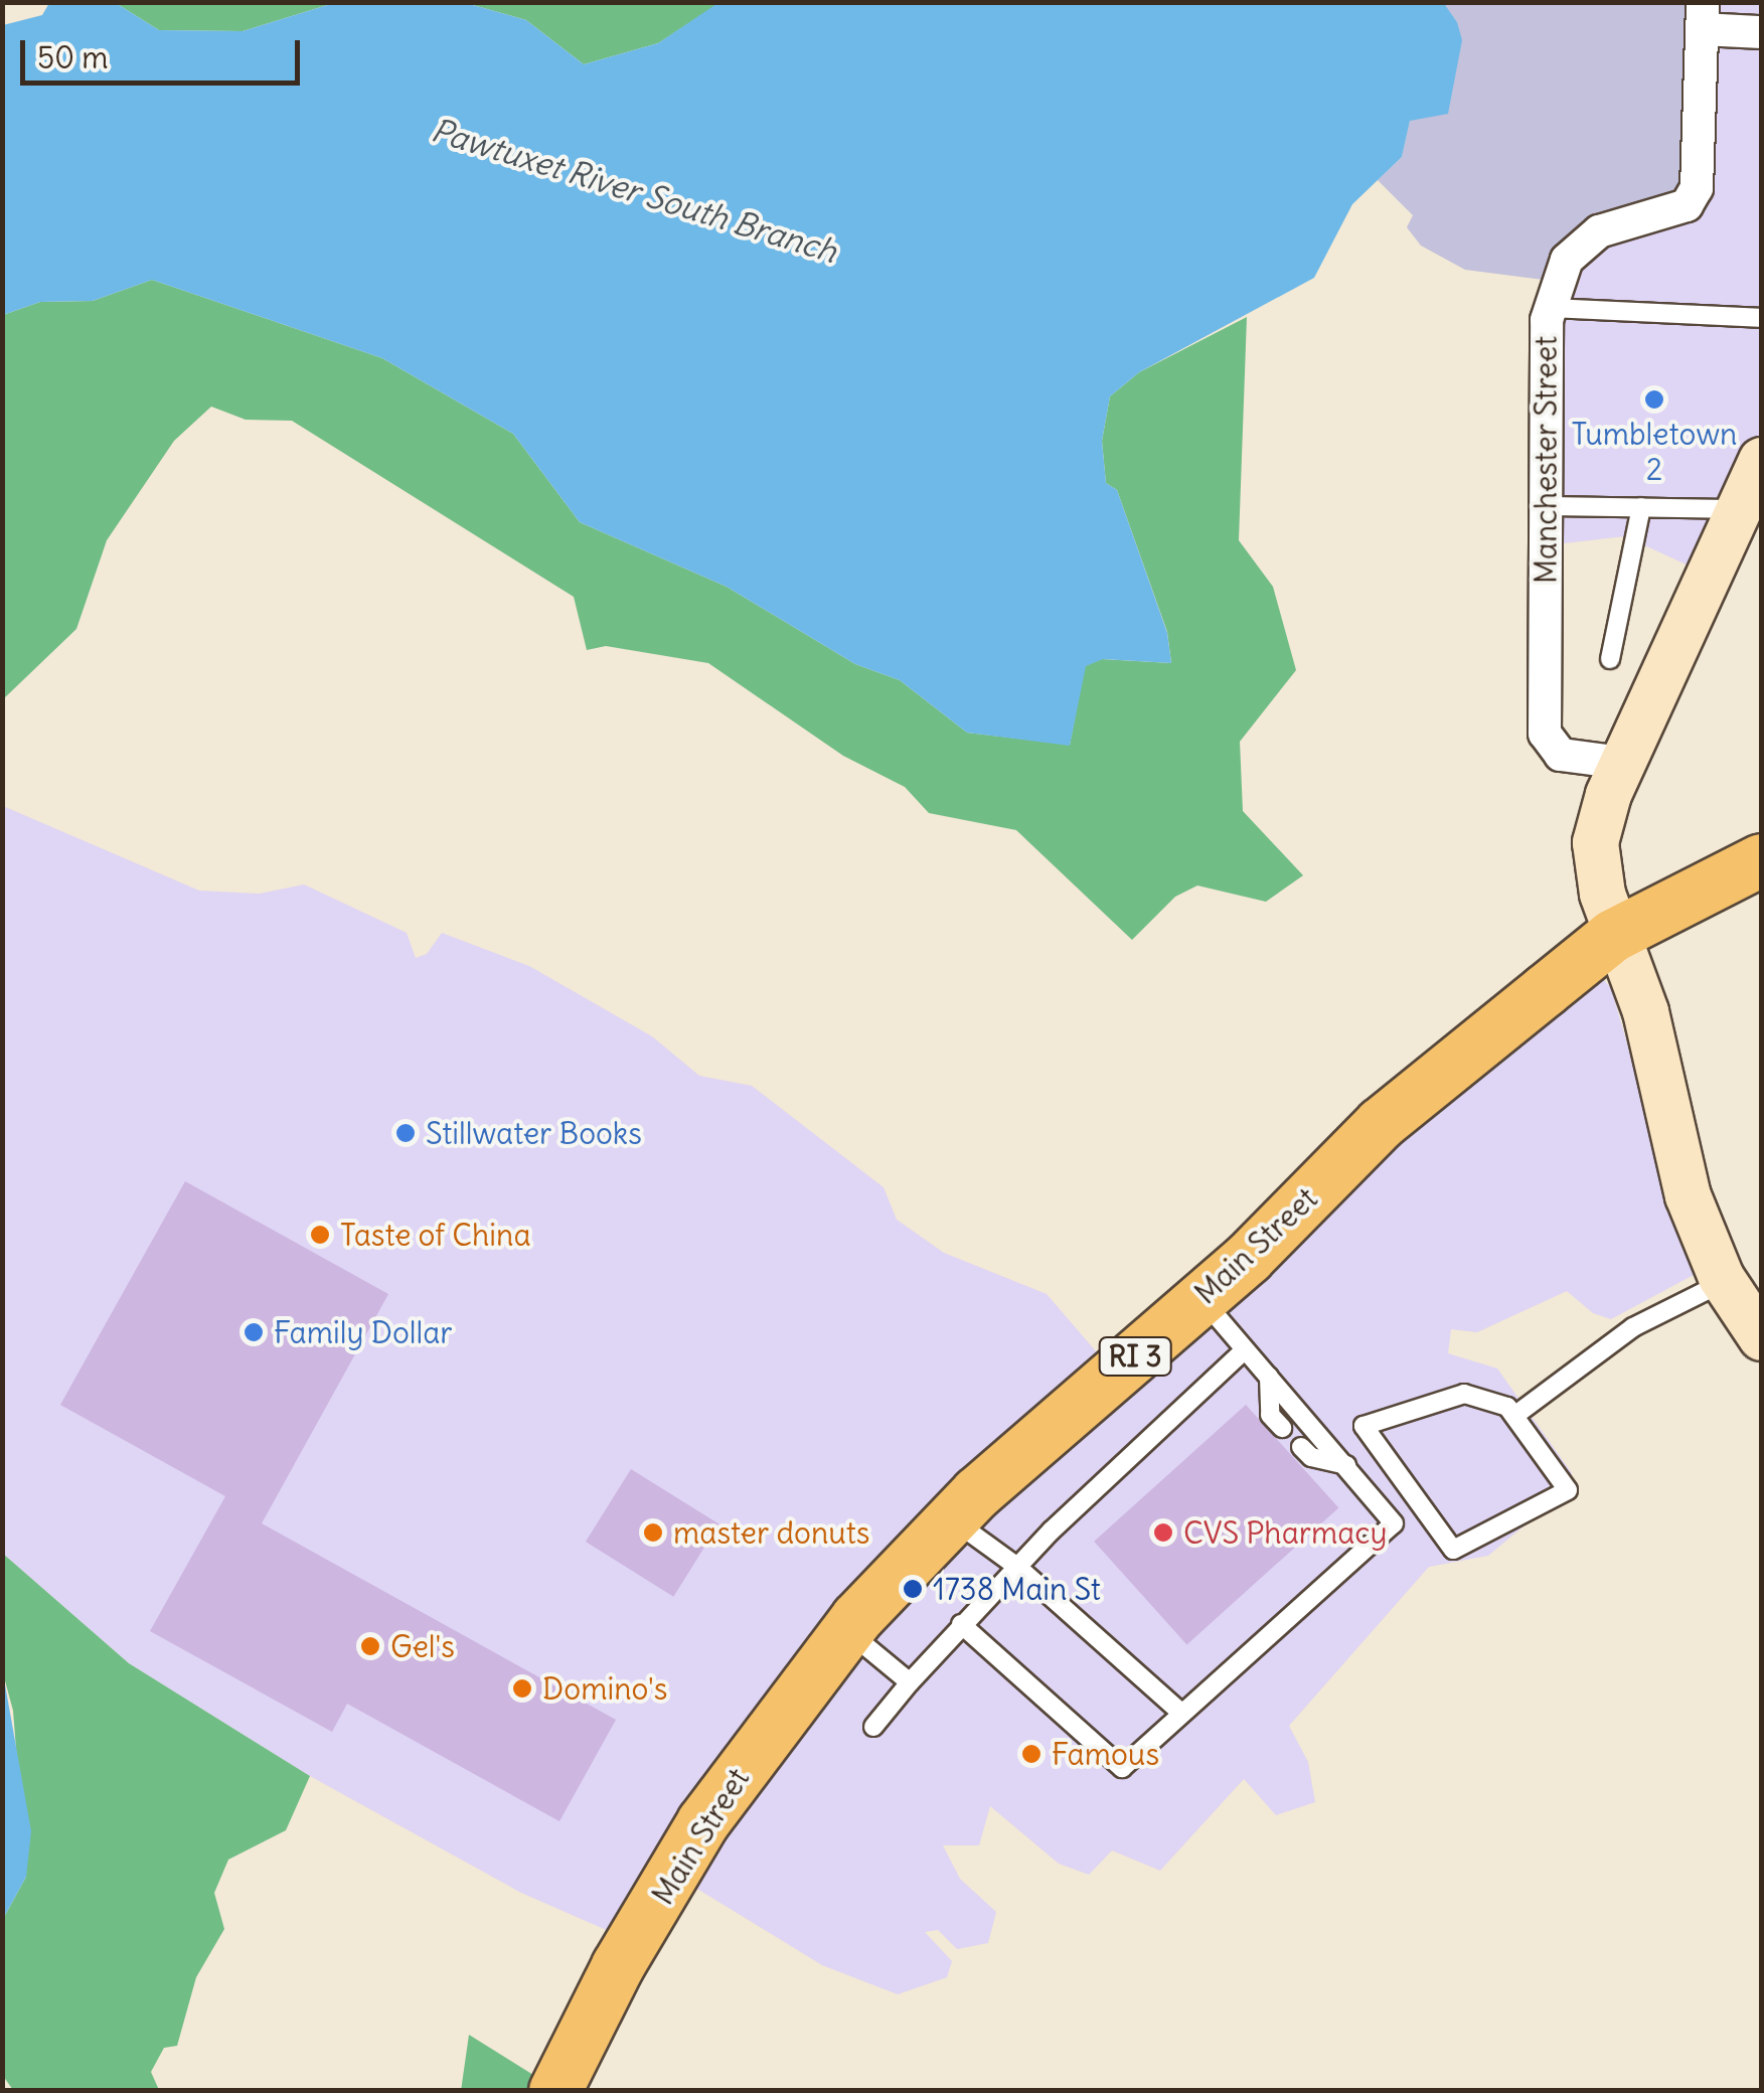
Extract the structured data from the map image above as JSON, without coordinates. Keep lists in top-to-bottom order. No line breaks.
{"streets":{"main road":["Main Street","RI 3"],"street":["Manchester Street"]},"crossings":[["Main Street","RI 3"]],"water":["Pawtuxet River South Branch"],"places":["Tumbletown 2","Stillwater Books","Taste of China","Family Dollar","master donuts","CVS Pharmacy","1738 Main St","Gel's","Domino's","Famous"],"scale_bar":"50 m"}
